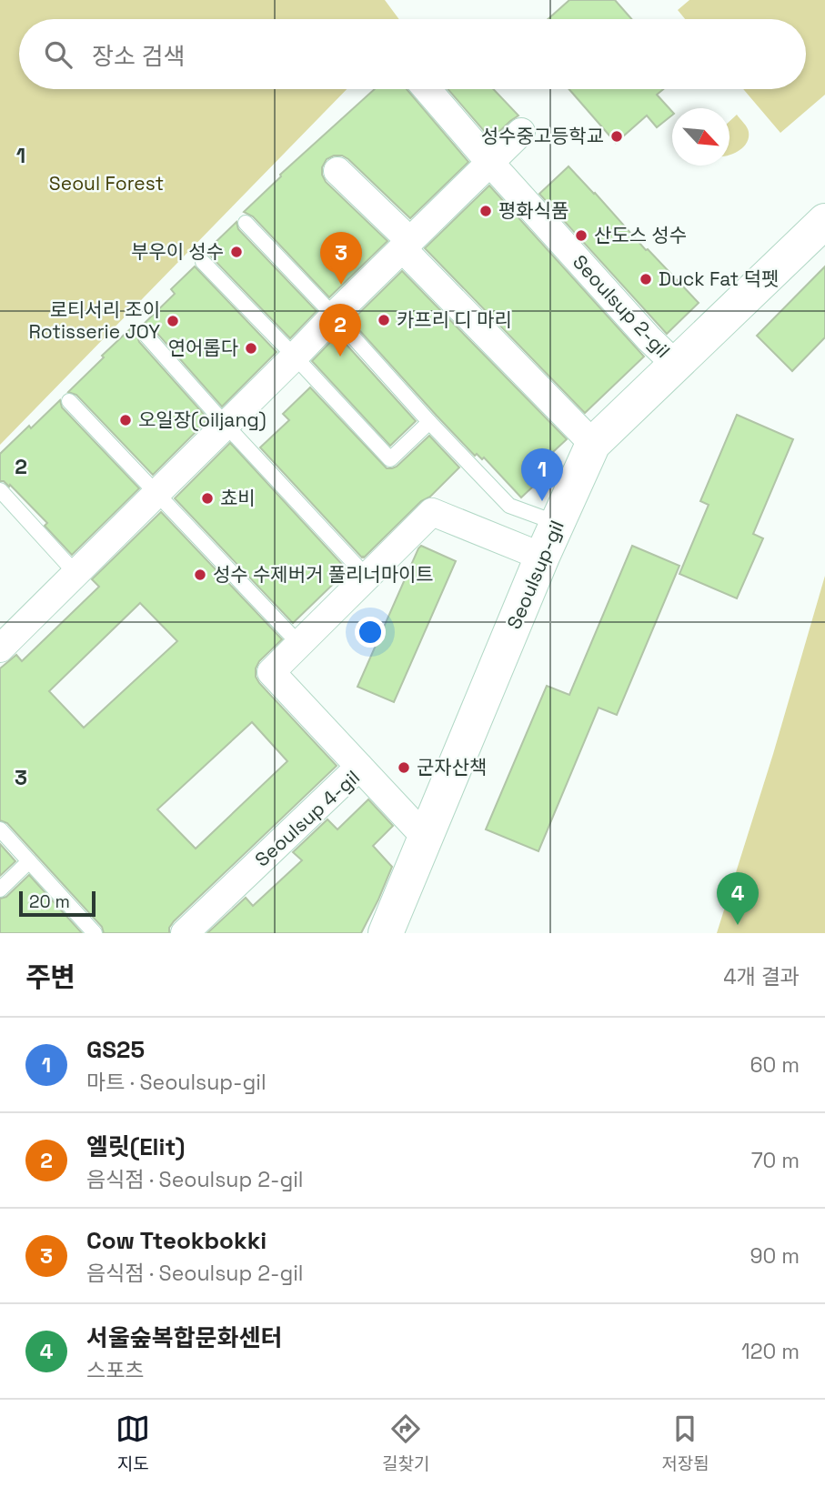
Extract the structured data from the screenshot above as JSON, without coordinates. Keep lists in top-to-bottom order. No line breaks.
{"streets":{"street":["Seoulsup 2-gil","Seoulsup-gil","Seoulsup 4-gil"]},"crossings":[["Seoulsup 2-gil","Seoulsup-gil"],["Seoulsup-gil","Seoulsup 4-gil"]],"parks":["Seoul Forest"],"places":["성수중고등학교","평화식품","산도스 성수","부우이 성수","Duck Fat 덕펫","카프리 디 마리","로티서리 조이 Rotisserie JOY","연어롭다","오일장(oiljang)","쵸비","성수 수제버거 풀리너마이트","군자산책"],"scale_bar":"20 m","north":"bottom right","page":{"search":"장소 검색","pins":["3","2","1","4"],"scale":"20 m","heading":["주변","4개 결과"],"list":[{"mark":"1","name":"GS25","note":"마트 · Seoulsup-gil","value":"60 m"},{"mark":"2","name":"엘릿(Elit)","note":"음식점 · Seoulsup 2-gil","value":"70 m"},{"mark":"3","name":"Cow Tteokbokki","note":"음식점 · Seoulsup 2-gil","value":"90 m"},{"mark":"4","name":"서울숲복합문화센터","note":"스포츠","value":"120 m"}],"nav":["지도","길찾기","저장됨"]},"grid":{"rows":["1","2","3"]}}
